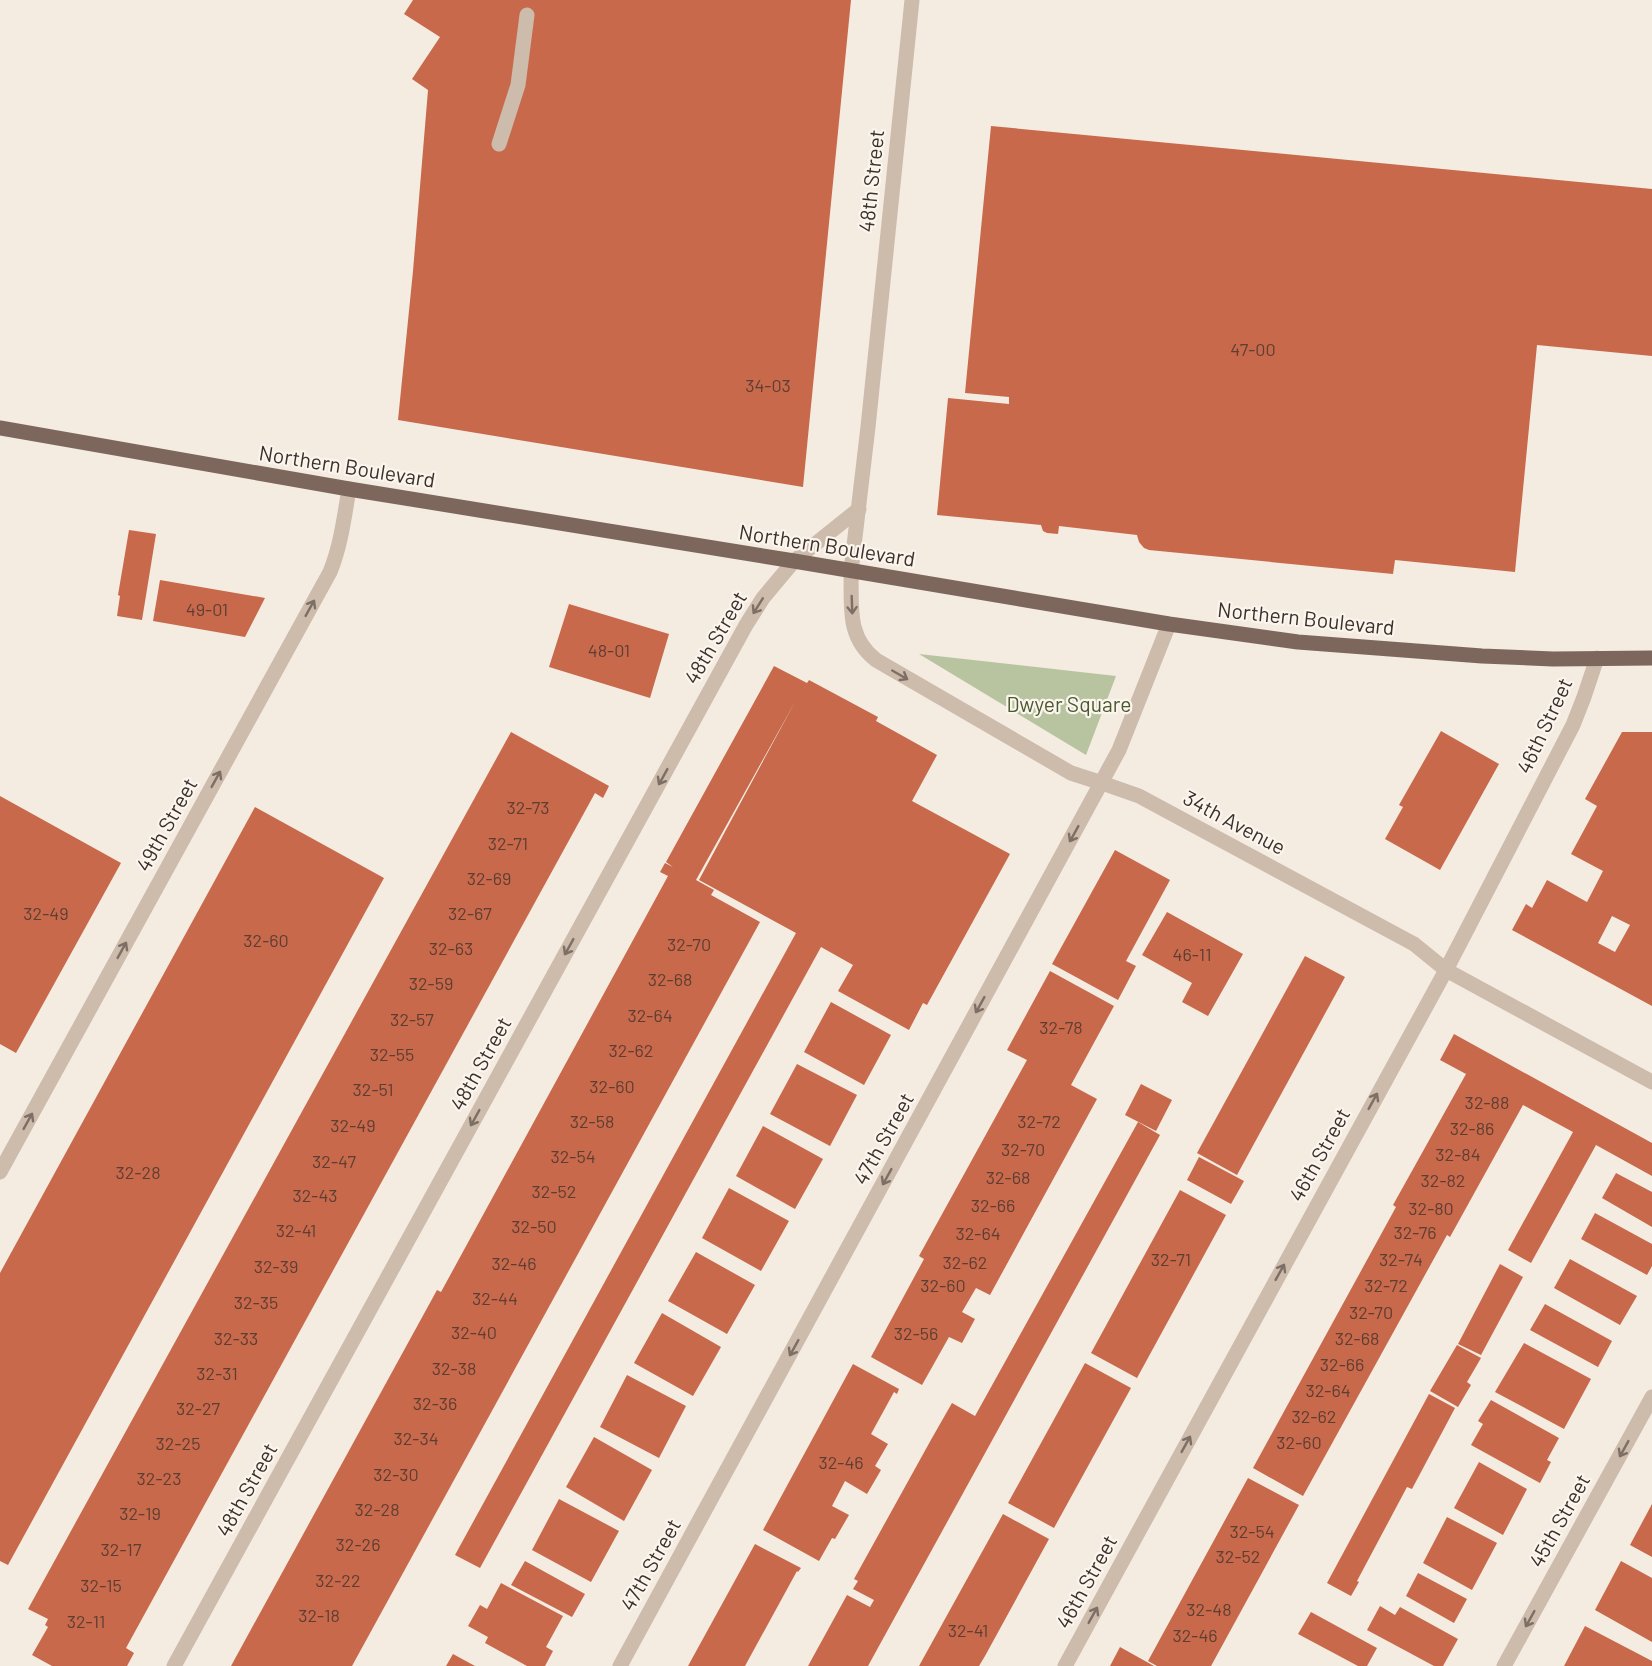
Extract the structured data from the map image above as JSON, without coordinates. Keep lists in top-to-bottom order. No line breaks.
{"streets":{"main road":["Northern Boulevard"],"street":["48th Street","46th Street","34th Avenue","49th Street","47th Street","45th Street"]},"crossings":[["48th Street","Northern Boulevard"],["48th Street","34th Avenue"],["Northern Boulevard","46th Street"],["Northern Boulevard","34th Avenue"],["Northern Boulevard","49th Street"],["Northern Boulevard","47th Street"],["46th Street","34th Avenue"],["34th Avenue","47th Street"]],"one_way":["48th Street","46th Street","49th Street","47th Street","45th Street"],"parks":["Dwyer Square"],"house_numbers":["47-00","34-03","49-01","48-01","32-73","32-71","32-69","32-49","32-67","32-60","32-70","32-63","46-11","32-68","32-59","32-64","32-57","32-78","32-62","32-55","32-60","32-51","32-88","32-58","32-72","32-49","32-86","32-70","32-84","32-54","32-47","32-28","32-68","32-82","32-52","32-43","32-66","32-80","32-50","32-41","32-76","32-64","32-71","32-74","32-62","32-46","32-39","32-60","32-72","32-44","32-35","32-70","32-40","32-56","32-33","32-68","32-66","32-38","32-31","32-64","32-36","32-27","32-62","32-34","32-60","32-25","32-46","32-30","32-23","32-28","32-19","32-54","32-26","32-17","32-52","32-22","32-15","32-48","32-18","32-11","32-41","32-46"]}
